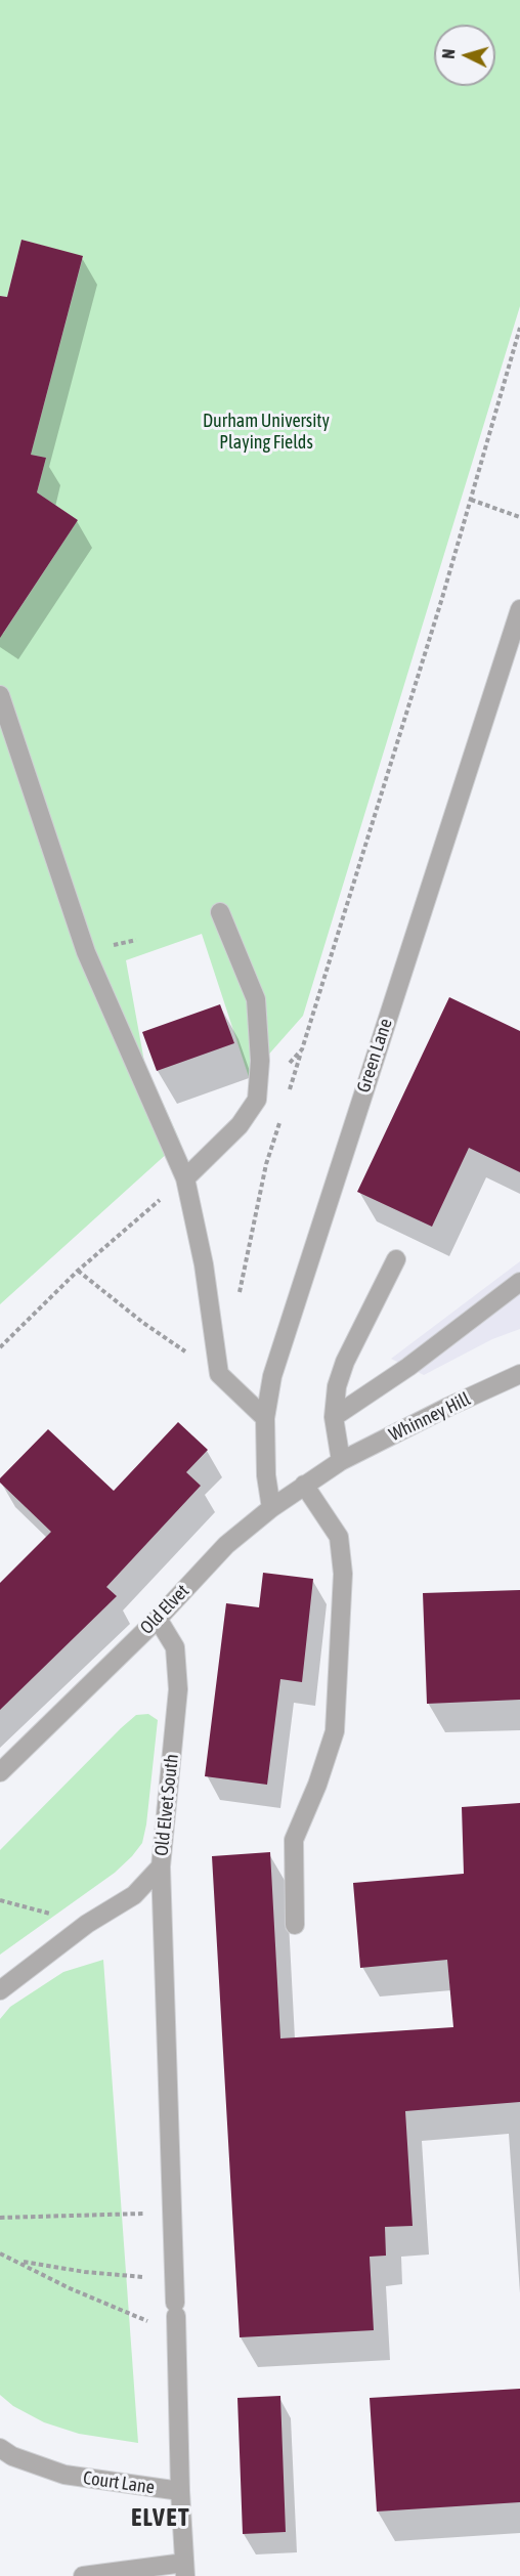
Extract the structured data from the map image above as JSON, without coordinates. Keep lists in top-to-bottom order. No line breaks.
{"streets":{"street":["Green Lane","Whinney Hill","Old Elvet","Old Elvet South","Court Lane"]},"crossings":[["Green Lane","Old Elvet"],["Whinney Hill","Old Elvet"],["Old Elvet","Old Elvet South"]],"districts":["ELVET"],"parks":["Durham University Playing Fields"],"north":"left"}
